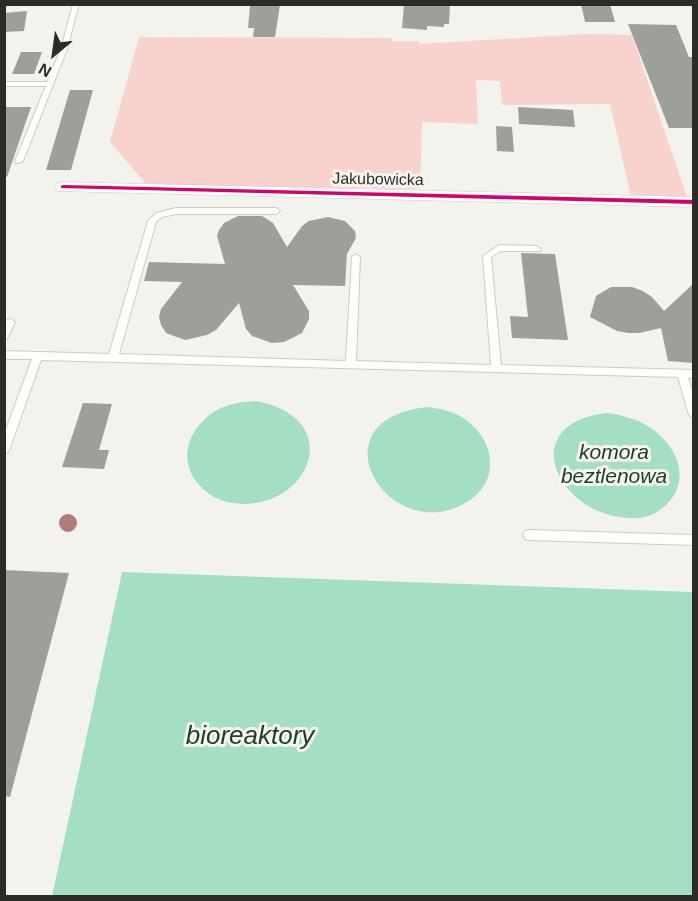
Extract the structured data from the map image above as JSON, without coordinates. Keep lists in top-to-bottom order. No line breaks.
{"streets":{"street":["Jakubowicka"]},"water":["komora beztlenowa","bioreaktory"],"north":"bottom left"}
